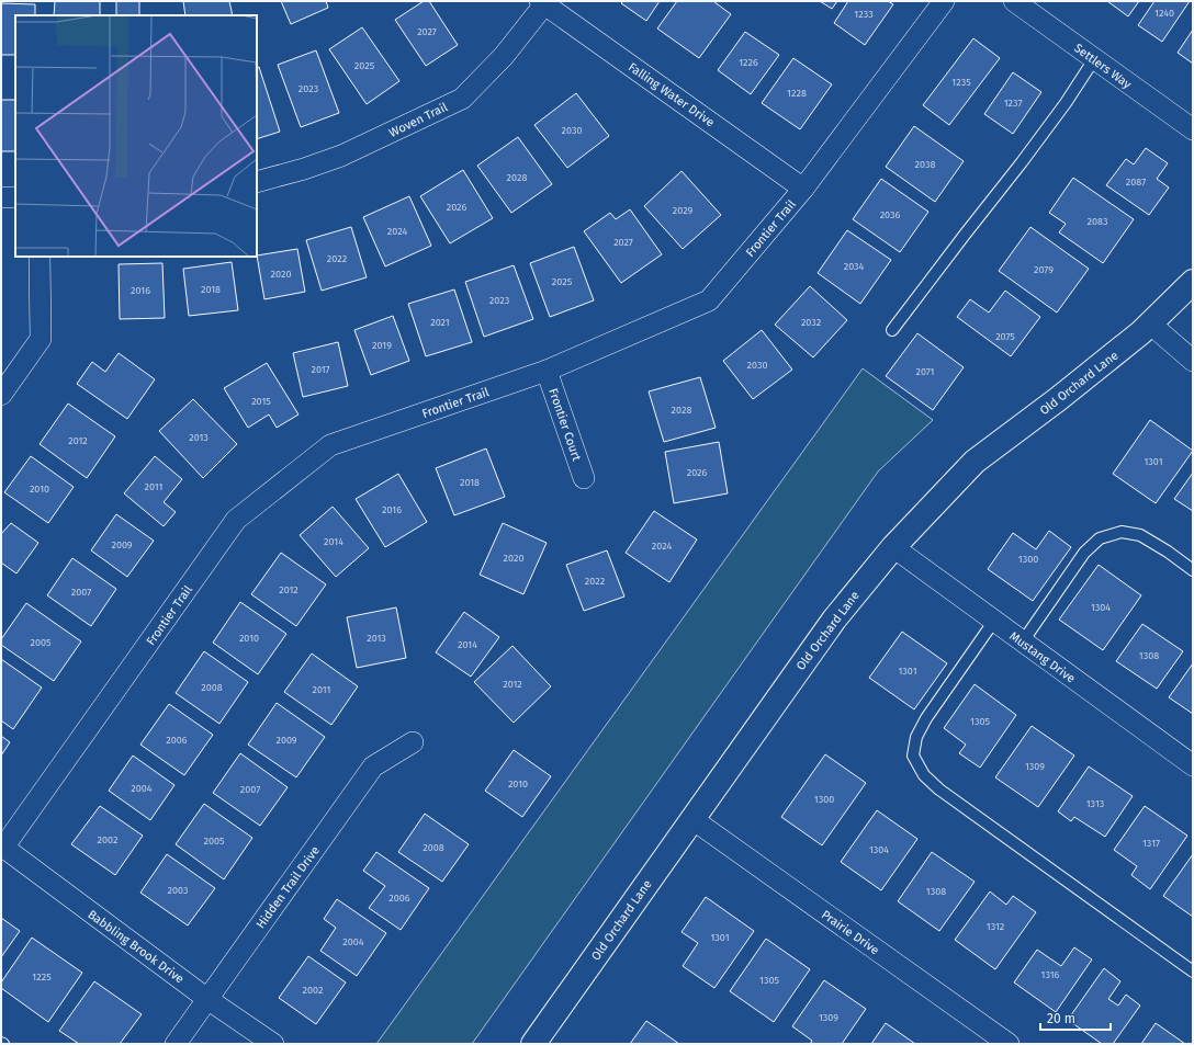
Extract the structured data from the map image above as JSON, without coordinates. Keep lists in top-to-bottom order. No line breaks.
{"streets":{"street":["Settlers Way","Falling Water Drive","Woven Trail","Frontier Trail","Old Orchard Lane","Frontier Court","Mustang Drive","Hidden Trail Drive","Prairie Drive","Babbling Brook Drive"]},"crossings":[["Falling Water Drive","Woven Trail"],["Falling Water Drive","Frontier Trail"],["Frontier Trail","Frontier Court"],["Frontier Trail","Babbling Brook Drive"],["Old Orchard Lane","Mustang Drive"],["Old Orchard Lane","Prairie Drive"],["Hidden Trail Drive","Babbling Brook Drive"]],"house_numbers":["1240","1233","2027","1226","2025","1235","2023","1228","1237","2030","2038","2028","2087","2026","2029","2036","2083","2024","2027","2022","2034","2079","2020","2025","2018","2016","2023","2021","2032","2075","2019","2030","2017","2071","2015","2028","2013","2012","1301","2026","2018","2011","2010","2016","2014","2009","2024","2020","1300","2022","2012","2007","1304","2010","2013","2005","2014","1308","1301","2012","2008","2011","1305","2006","2009","1309","2010","2004","2007","1300","1313","2002","2005","1317","2008","1304","2003","1308","2006","1312","1301","2004","1316","1225","1305","2002","1309"],"scale_bar":"20 m"}
